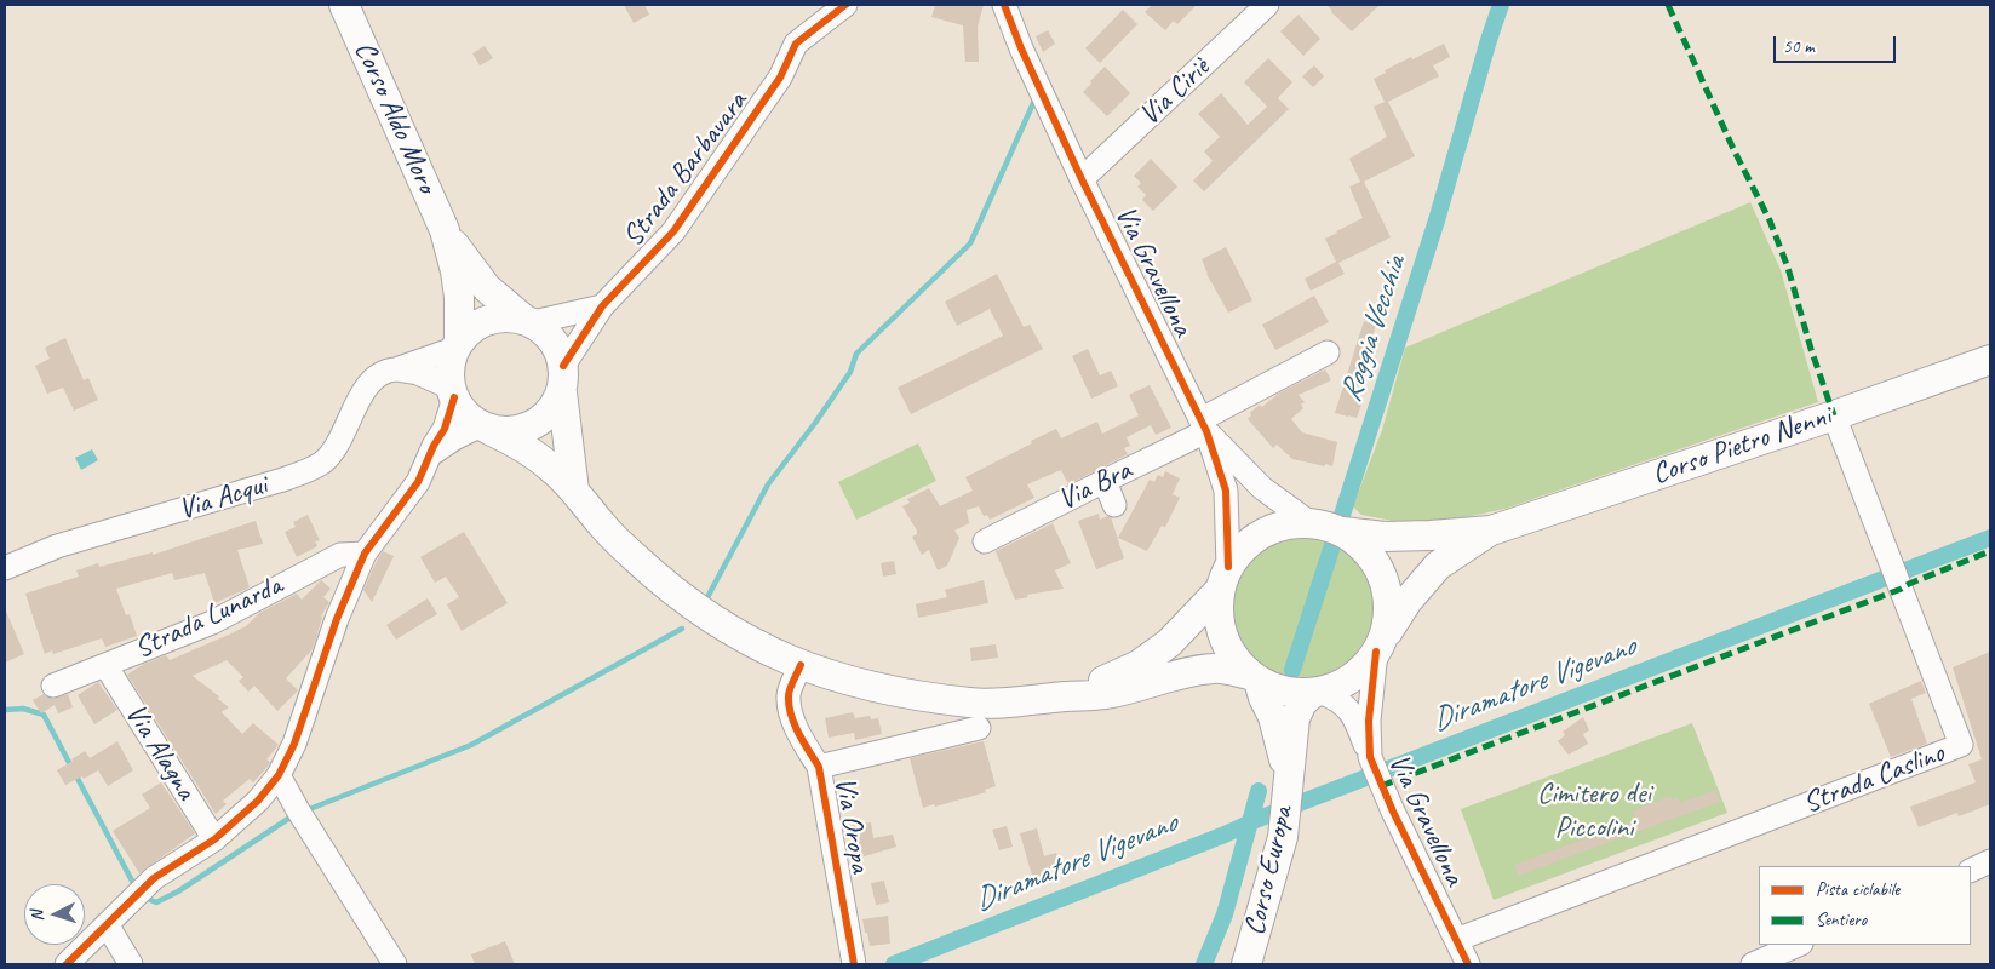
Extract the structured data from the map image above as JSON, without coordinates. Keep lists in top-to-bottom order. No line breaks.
{"streets":{"main road":["Corso Aldo Moro","Corso Pietro Nenni","Corso Europa"],"street":["Via Ciriè","Strada Barbavara","Via Gravellona","Via Bra","Via Acqui","Strada Lunarda","Via Alagna","Strada Caslino","Via Oropa"]},"crossings":[["Via Ciriè","Via Gravellona"],["Corso Aldo Moro","Strada Barbavara"],["Corso Aldo Moro","Via Acqui"],["Strada Barbavara","Via Acqui"],["Via Gravellona","Corso Pietro Nenni"],["Via Gravellona","Via Bra"],["Via Gravellona","Strada Caslino"],["Via Gravellona","Corso Europa"],["Corso Pietro Nenni","Strada Caslino"],["Corso Pietro Nenni","Corso Europa"],["Strada Lunarda","Via Alagna"]],"water":["Roggia Vecchia","Diramatore Vigevano"],"parks":["Cimitero dei Piccolini"],"legend":["Pista ciclabile","Sentiero"],"scale_bar":"50 m","north":"left"}
